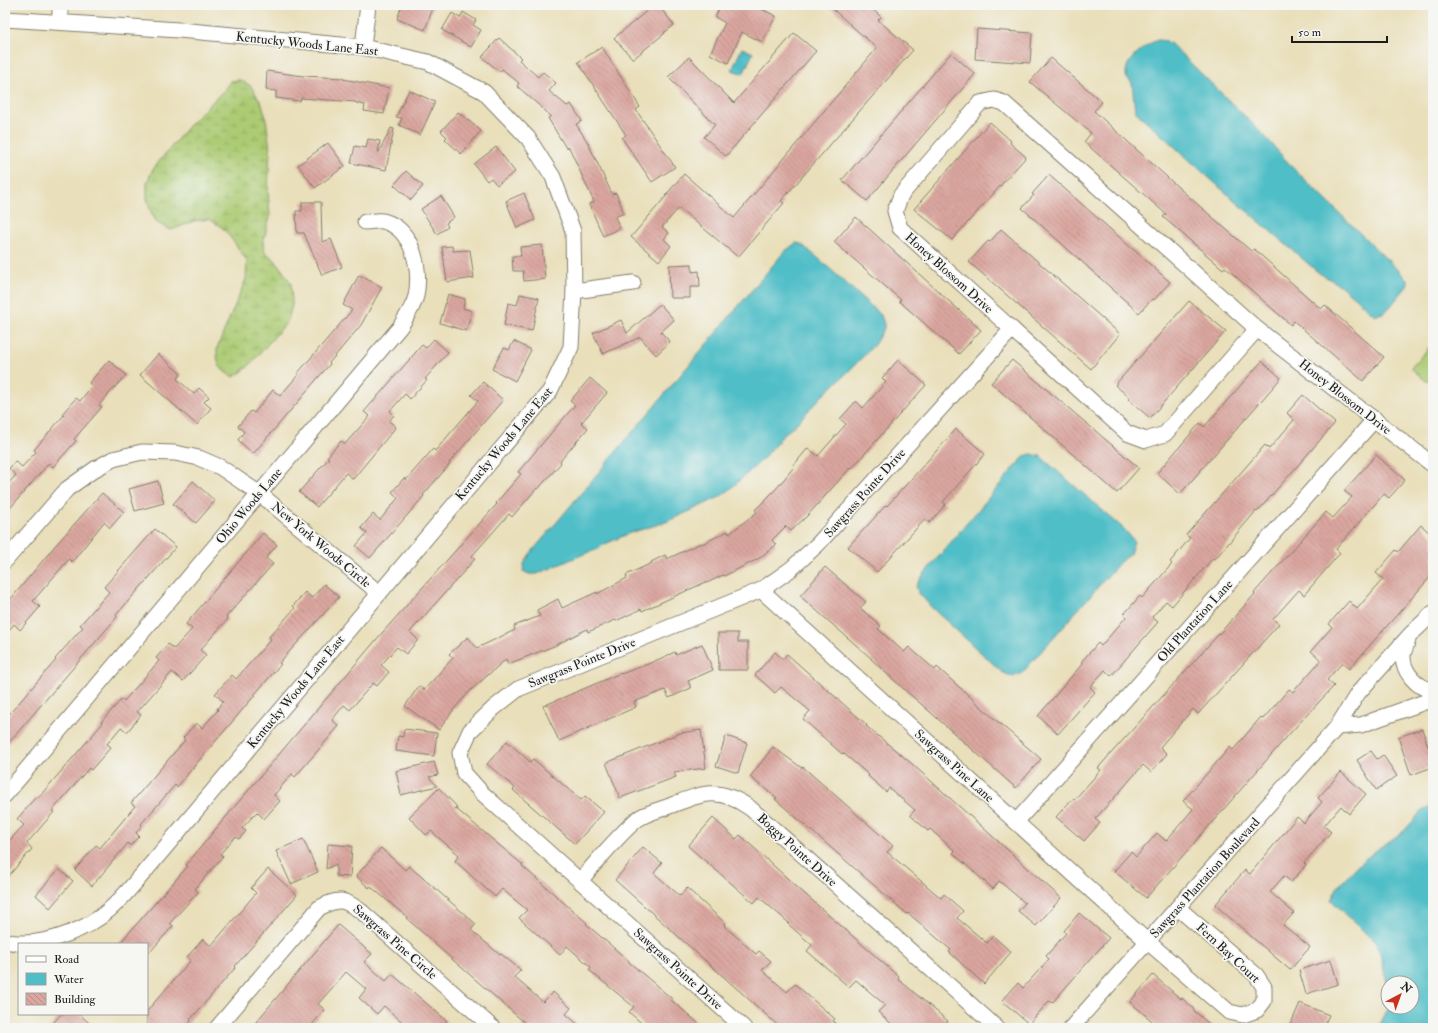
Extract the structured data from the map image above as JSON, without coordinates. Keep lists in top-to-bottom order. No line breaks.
{"streets":{"street":["Kentucky Woods Lane East","Honey Blossom Drive","Sawgrass Pointe Drive","Ohio Woods Lane","New York Woods Circle","Old Plantation Lane","Sawgrass Pine Lane","Boggy Pointe Drive","Sawgrass Plantation Boulevard","Sawgrass Pine Circle","Fern Bay Court"]},"crossings":[["Kentucky Woods Lane East","New York Woods Circle"],["Honey Blossom Drive","Sawgrass Pointe Drive"],["Honey Blossom Drive","Old Plantation Lane"],["Sawgrass Pointe Drive","Sawgrass Pine Lane"],["Sawgrass Pointe Drive","Boggy Pointe Drive"],["Ohio Woods Lane","New York Woods Circle"],["Old Plantation Lane","Sawgrass Pine Lane"],["Sawgrass Pine Lane","Sawgrass Plantation Boulevard"],["Sawgrass Pine Lane","Fern Bay Court"],["Sawgrass Plantation Boulevard","Fern Bay Court"]],"legend":["Road","Water","Building"],"scale_bar":"50 m","north":"top right"}
